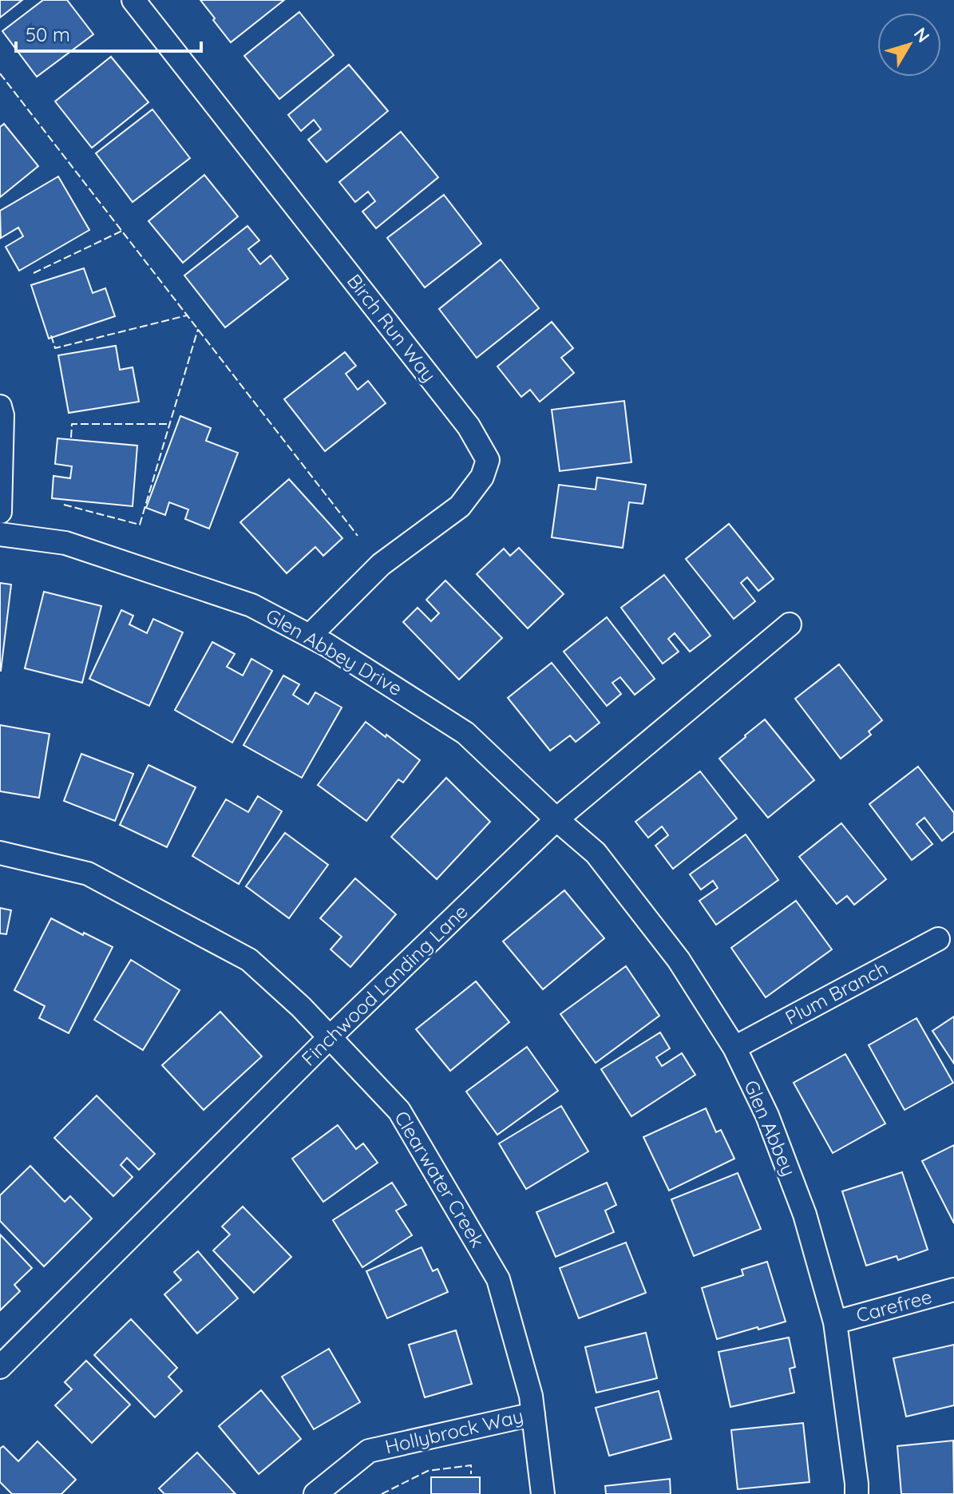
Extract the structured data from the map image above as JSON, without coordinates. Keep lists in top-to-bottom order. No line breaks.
{"streets":{"street":["Birch Run Way","Glen Abbey Drive","Finchwood Landing Lane","Plum Branch","Glen Abbey","Clearwater Creek","Carefree","Hollybrock Way"]},"crossings":[["Birch Run Way","Glen Abbey Drive"],["Glen Abbey Drive","Finchwood Landing Lane"],["Glen Abbey Drive","Glen Abbey"],["Finchwood Landing Lane","Glen Abbey"],["Finchwood Landing Lane","Clearwater Creek"],["Plum Branch","Glen Abbey"],["Glen Abbey","Carefree"],["Clearwater Creek","Hollybrock Way"]],"scale_bar":"50 m","north":"top right"}
